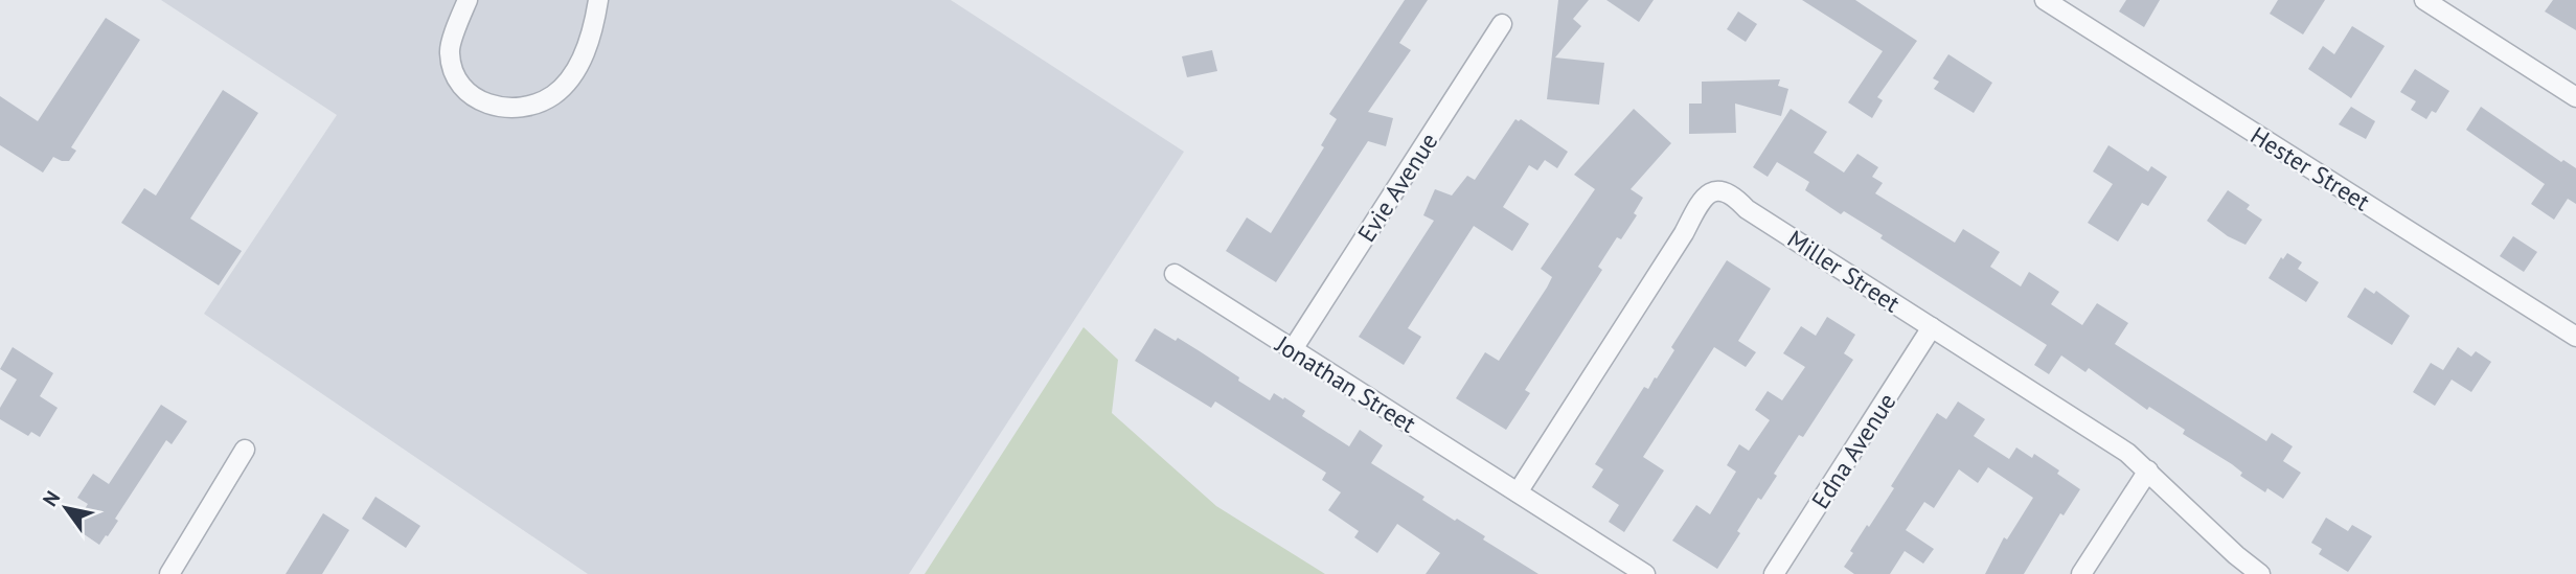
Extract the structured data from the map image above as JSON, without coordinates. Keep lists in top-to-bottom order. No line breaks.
{"streets":{"street":["Hester Street","Evie Avenue","Miller Street","Jonathan Street","Edna Avenue"]},"crossings":[["Evie Avenue","Jonathan Street"],["Miller Street","Jonathan Street"],["Miller Street","Edna Avenue"]],"north":"top left"}
